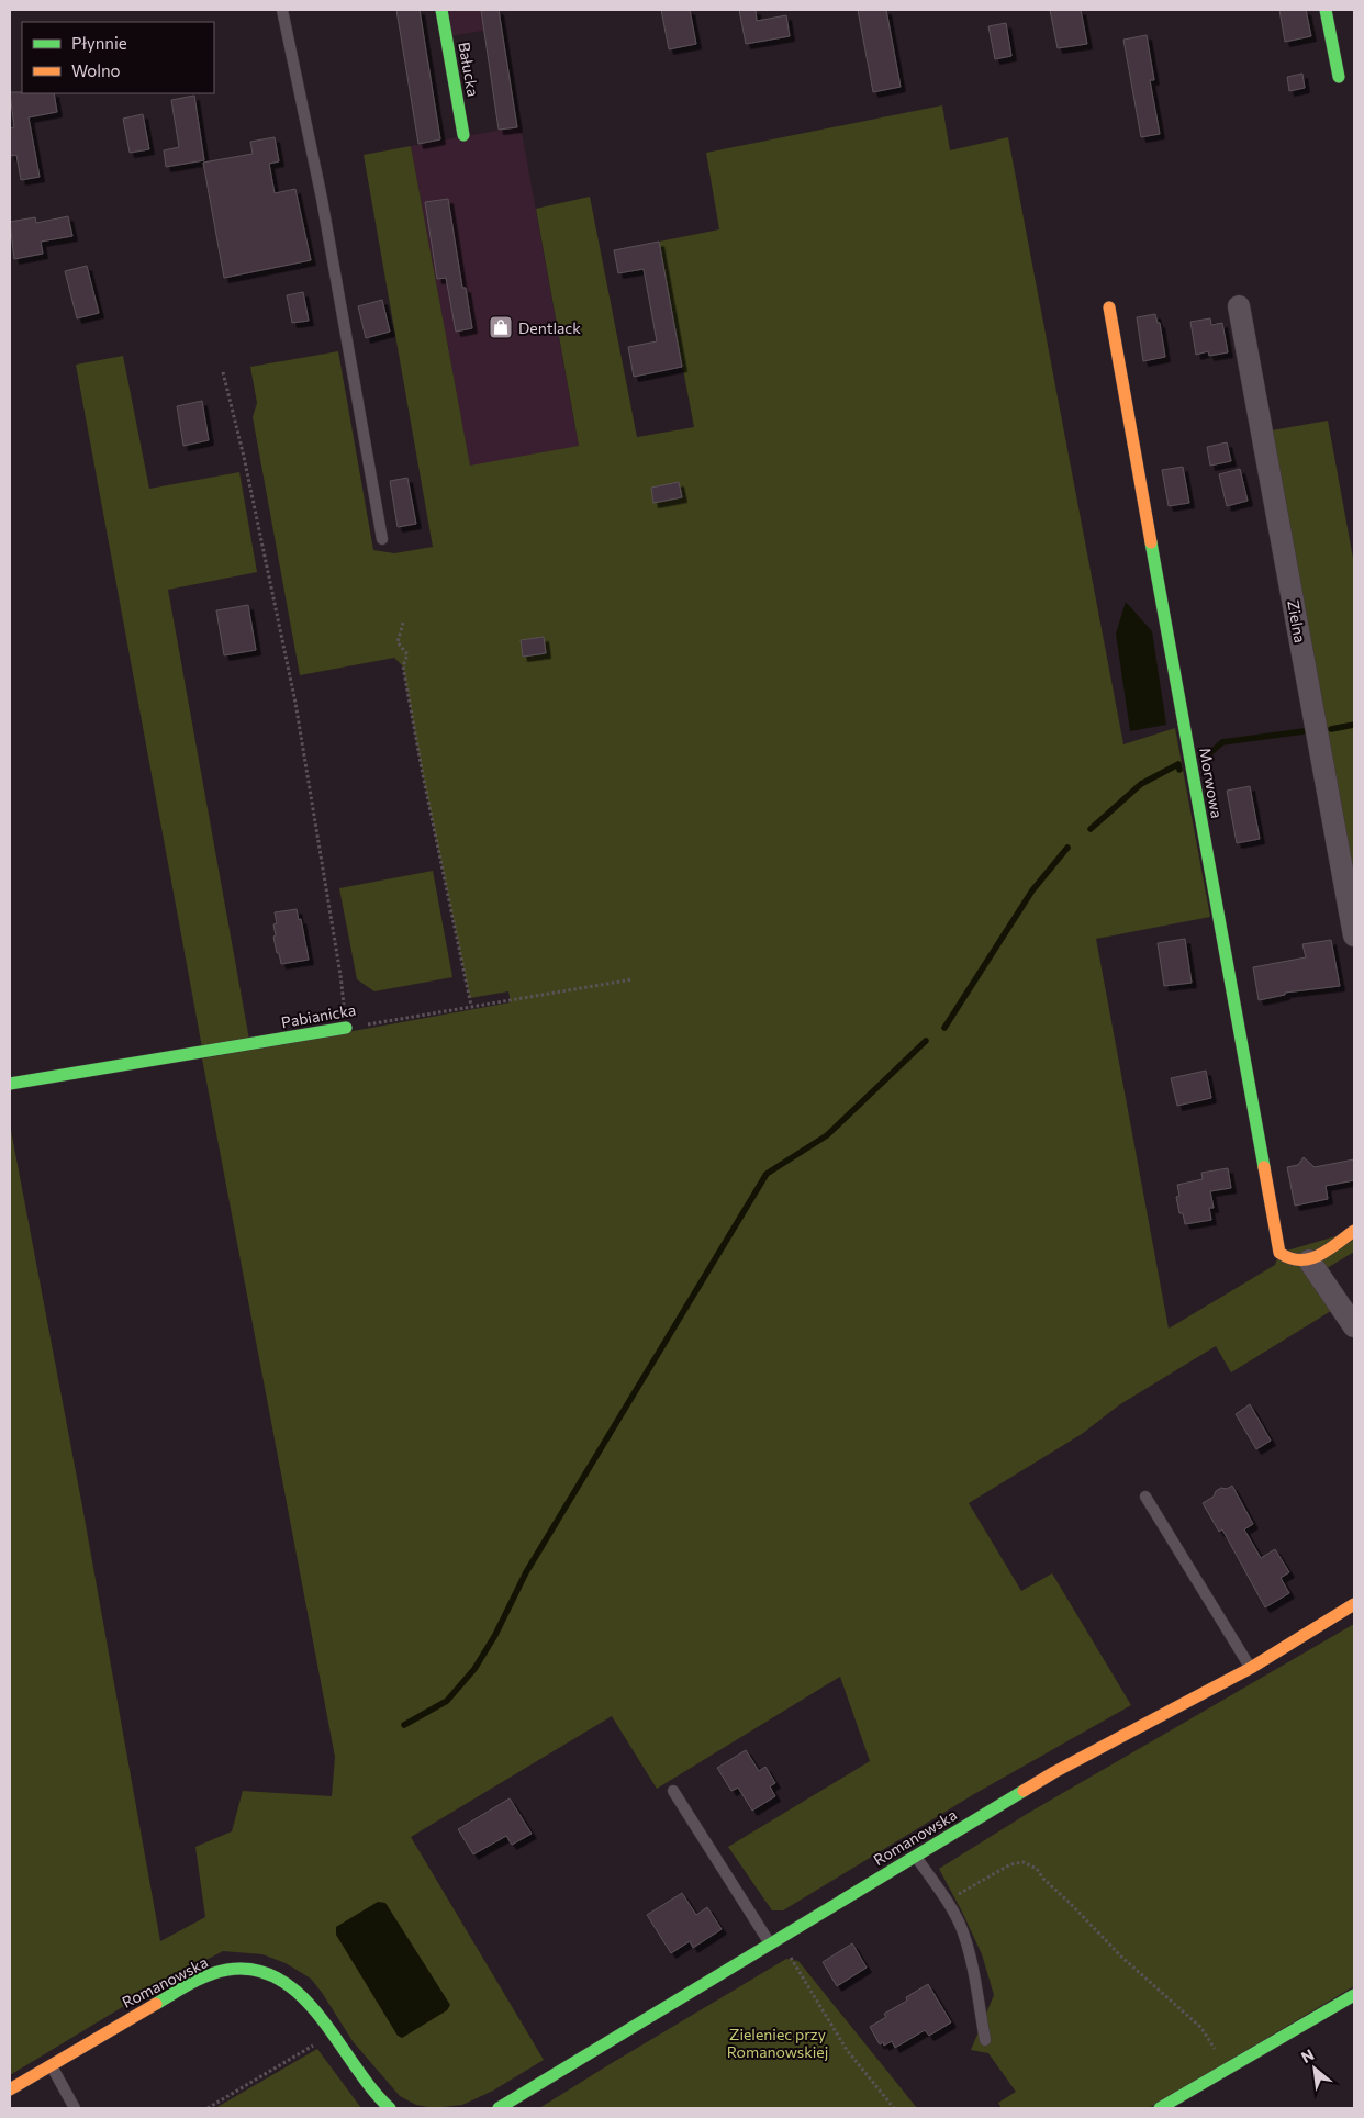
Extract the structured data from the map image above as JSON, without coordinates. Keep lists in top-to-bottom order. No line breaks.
{"streets":{"street":["Bałucka","Zielna","Morwowa","Pabianicka","Romanowska"]},"parks":["Zieleniec przy Romanowskiej"],"places":{"shop":["Dentlack"]},"legend":["Płynnie","Wolno"],"north":"top left"}
